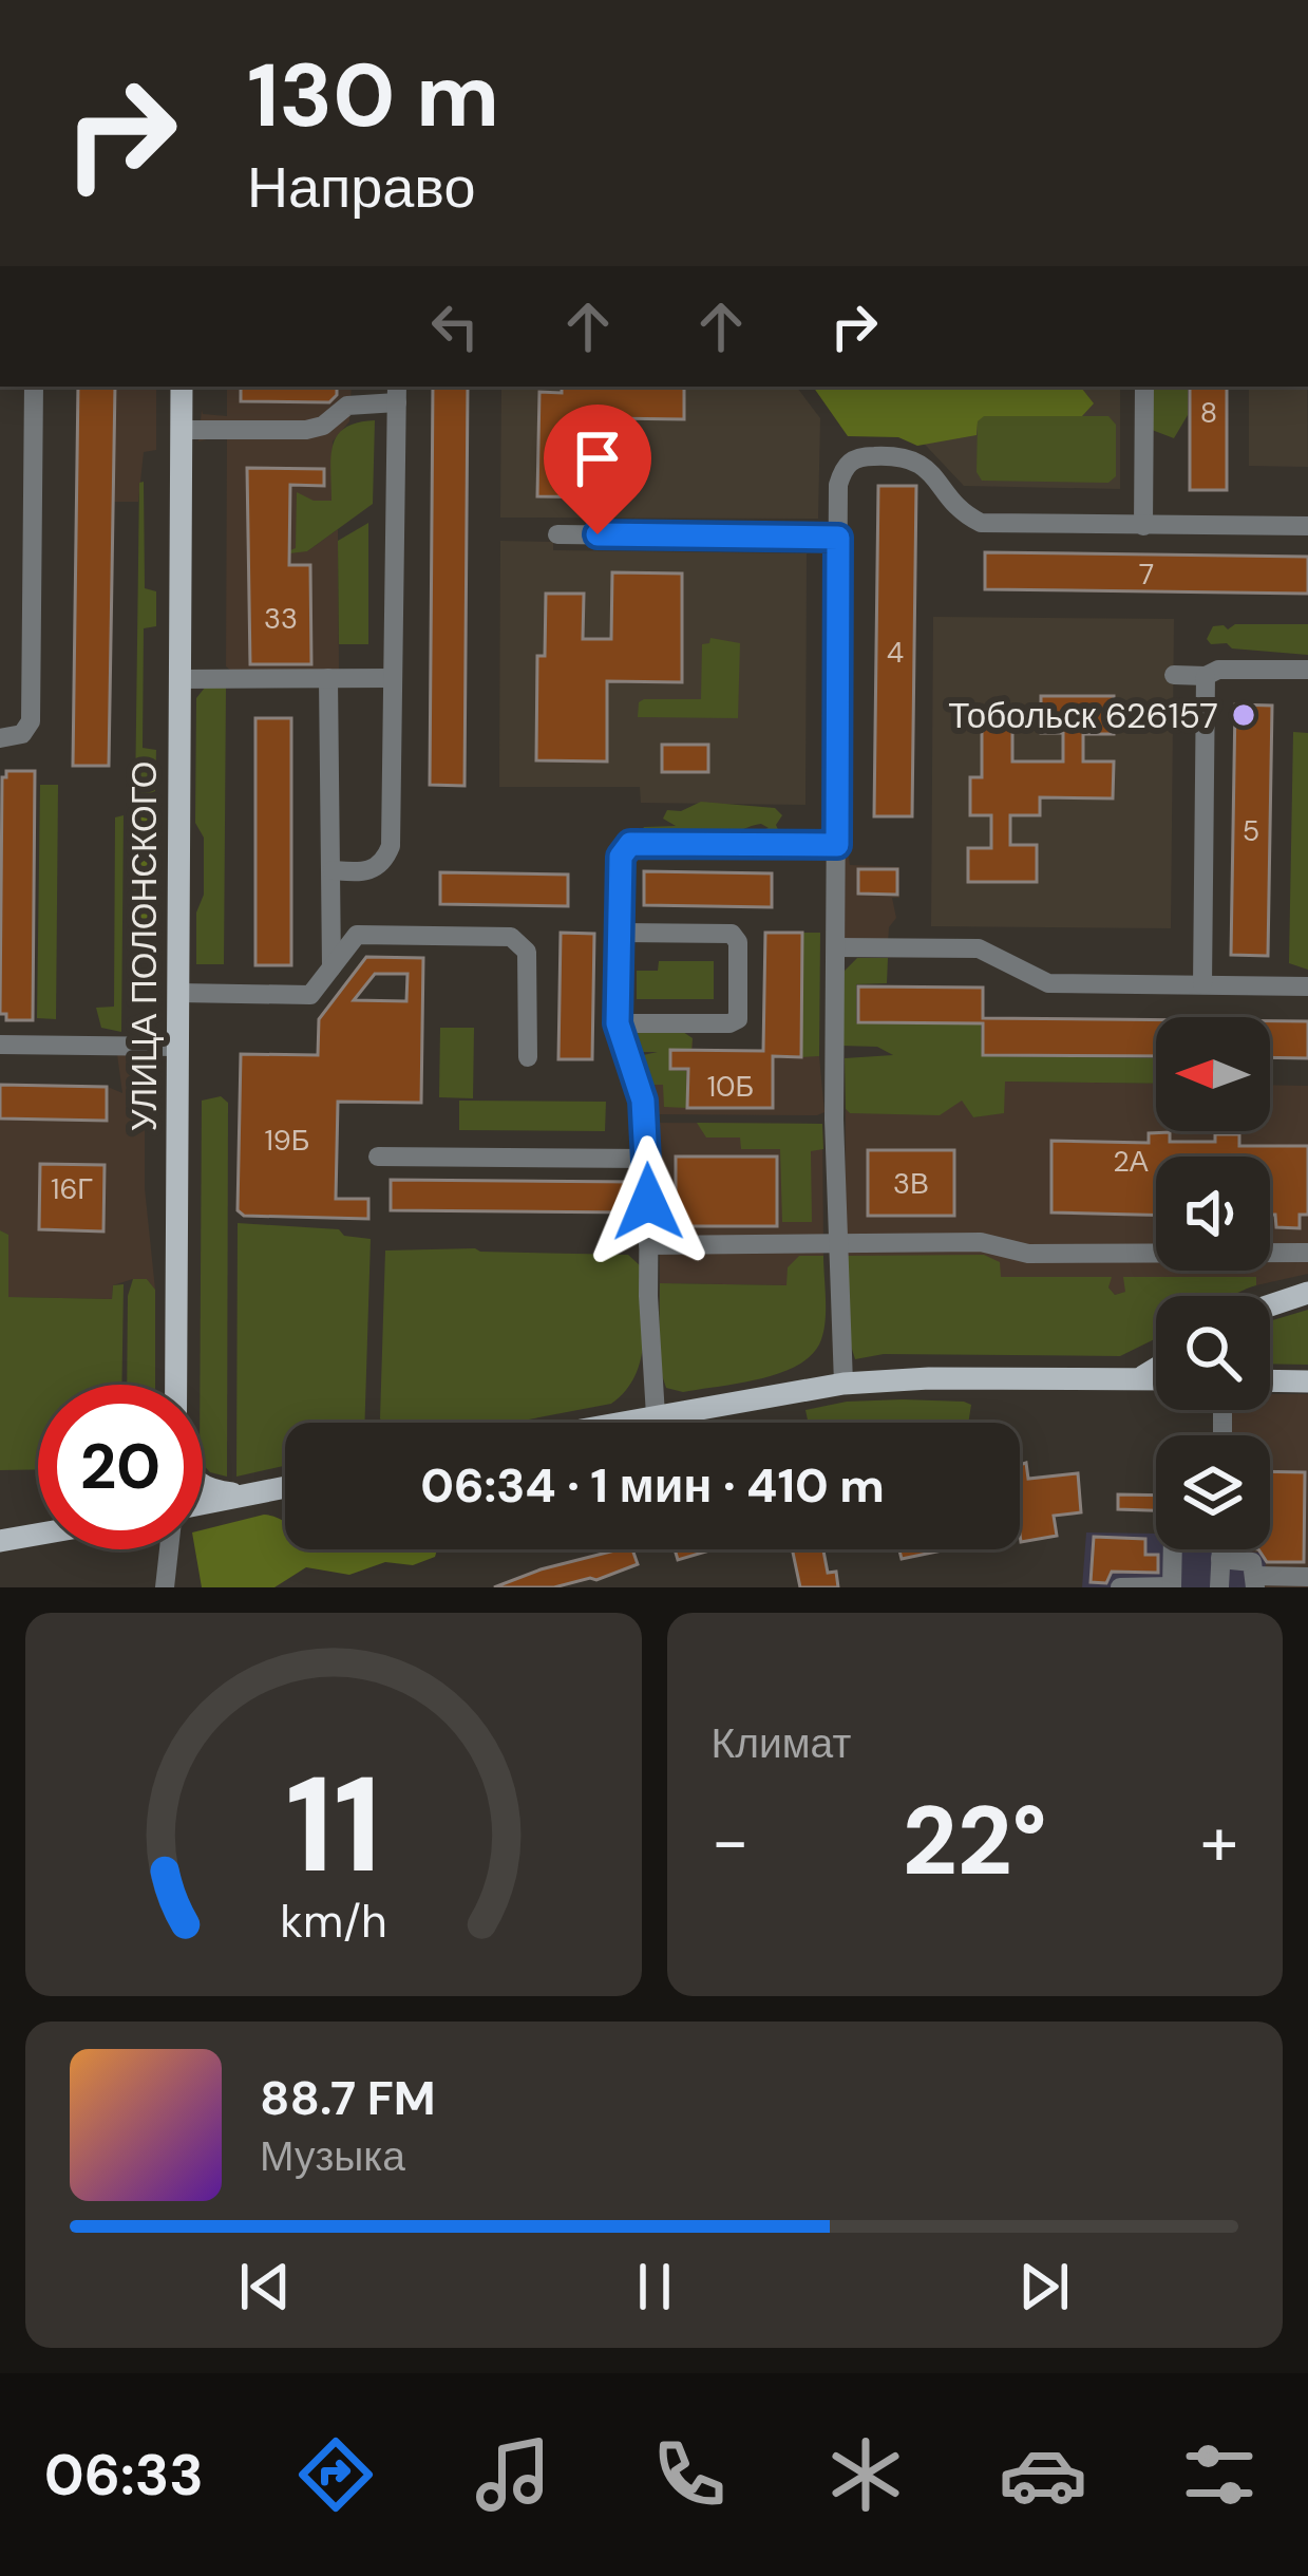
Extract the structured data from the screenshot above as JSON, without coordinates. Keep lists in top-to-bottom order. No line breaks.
{"streets":{"main road":["УЛИЦА ПОЛОНСКОГО"]},"places":["Тобольск 626157"],"house_numbers":["8","7","33","4","5","10Б","19Б","2А","3В","16Г"],"north":"left","page":{"turn":["130 m","Направо"],"limit":"20","trip":"06:34 · 1 мин · 410 m","tile":"Климат","heat":["−","22°","+"],"song":["88.7 FM","Музыка"],"tabs":"06:33","gauge":["11","km/h"]}}
